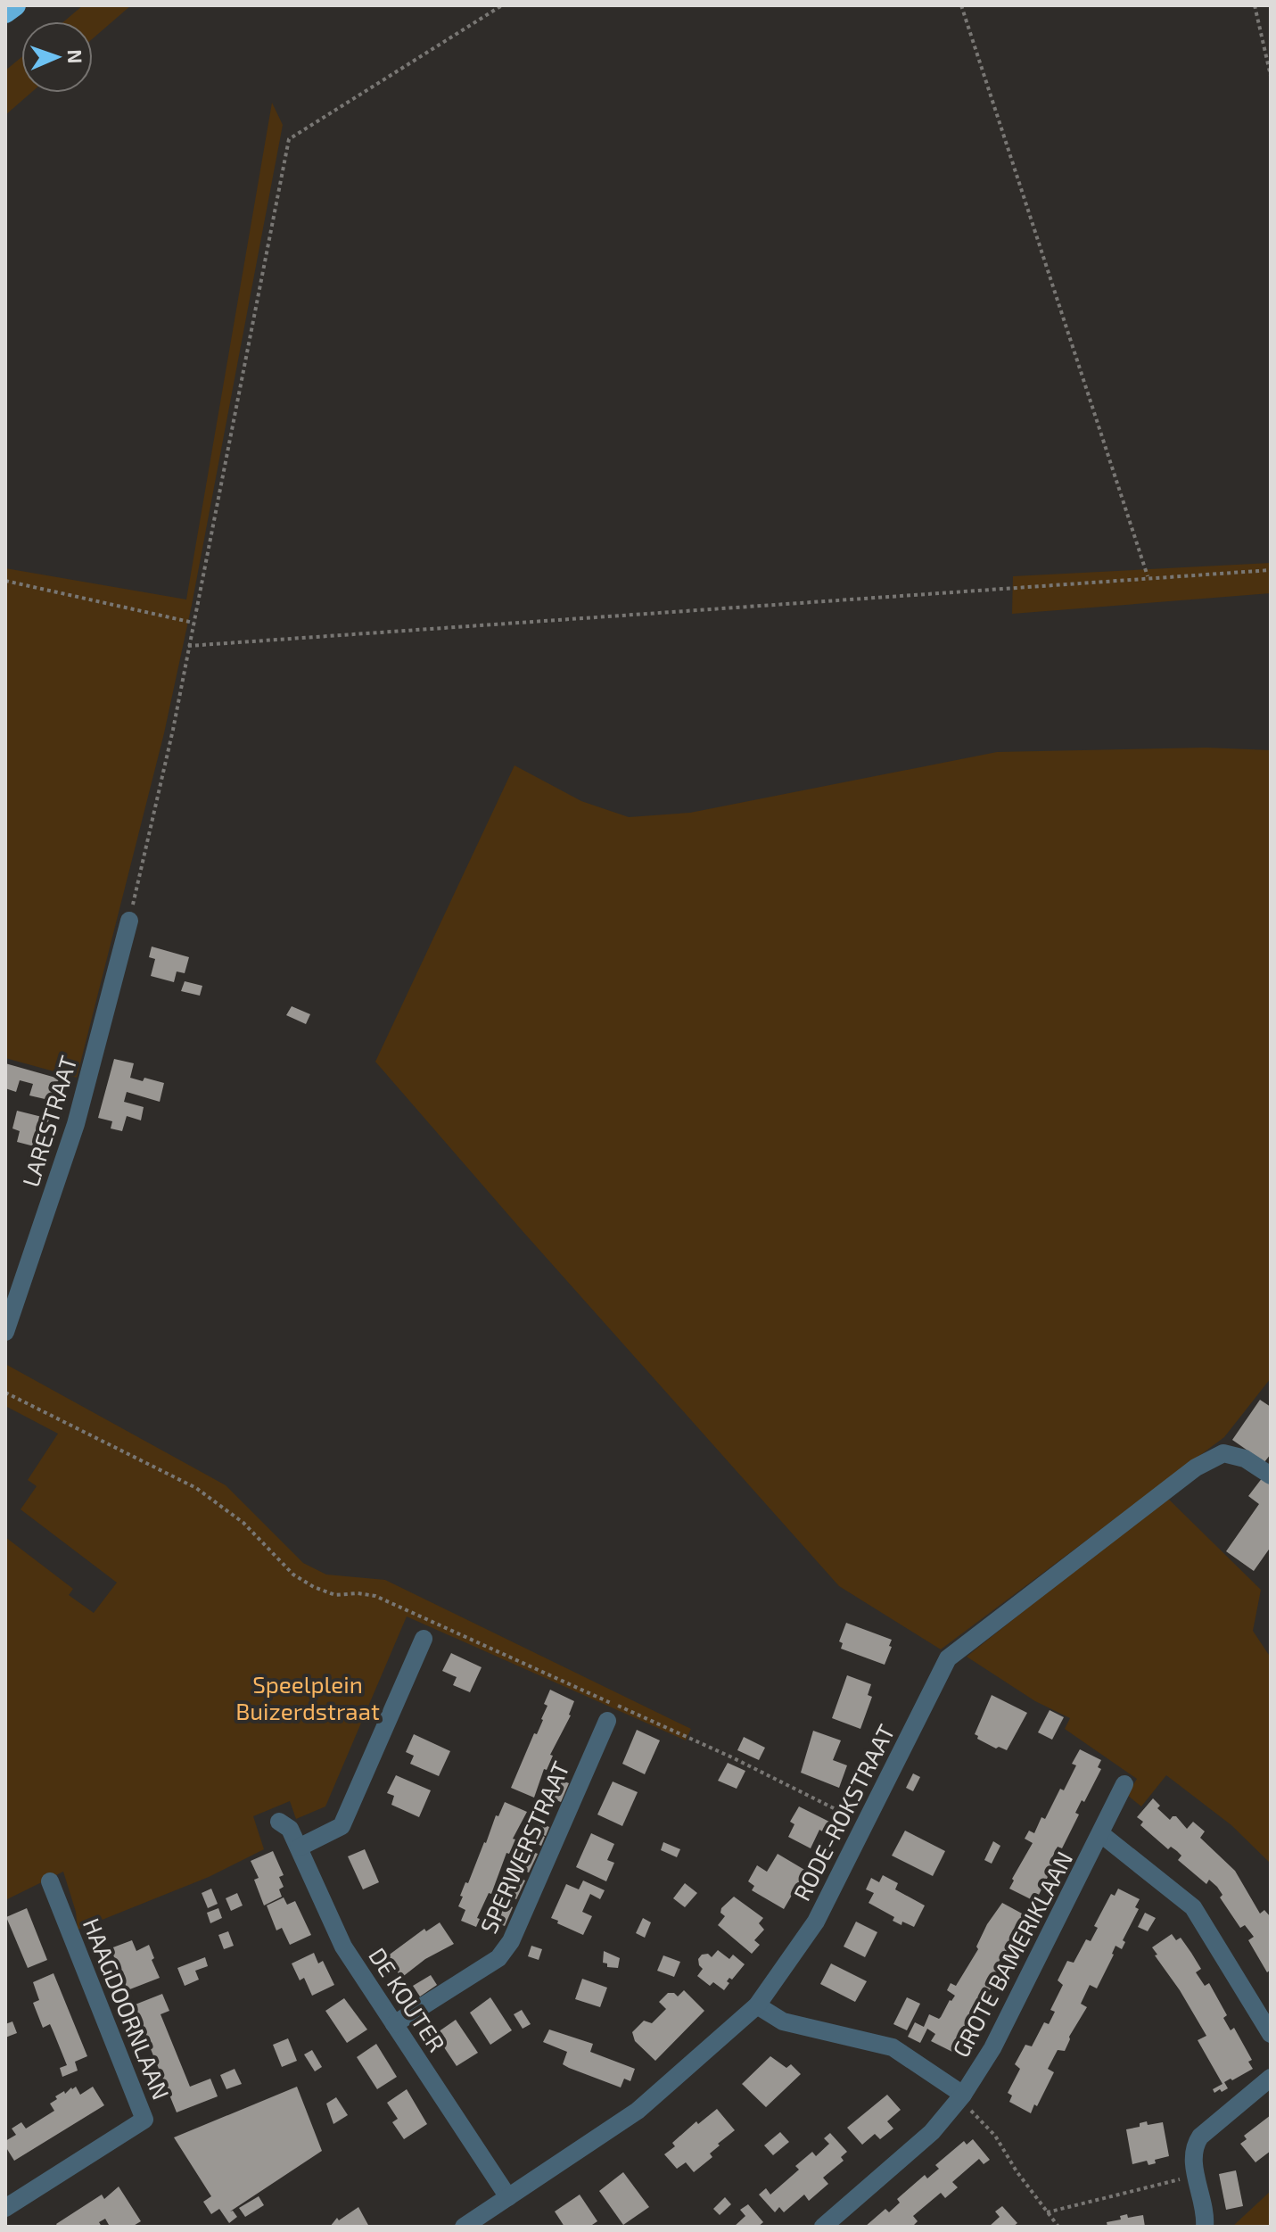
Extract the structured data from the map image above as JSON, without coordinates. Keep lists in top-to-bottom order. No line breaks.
{"streets":{"street":["LARESTRAAT","RODE-ROKSTRAAT","SPERWERSTRAAT","GROTE BAMERIKLAAN","DE KOUTER","HAAGDOORNLAAN"]},"crossings":[["RODE-ROKSTRAAT","GROTE BAMERIKLAAN"],["RODE-ROKSTRAAT","DE KOUTER"],["SPERWERSTRAAT","DE KOUTER"]],"parks":["Speelplein Buizerdstraat"],"north":"right"}
